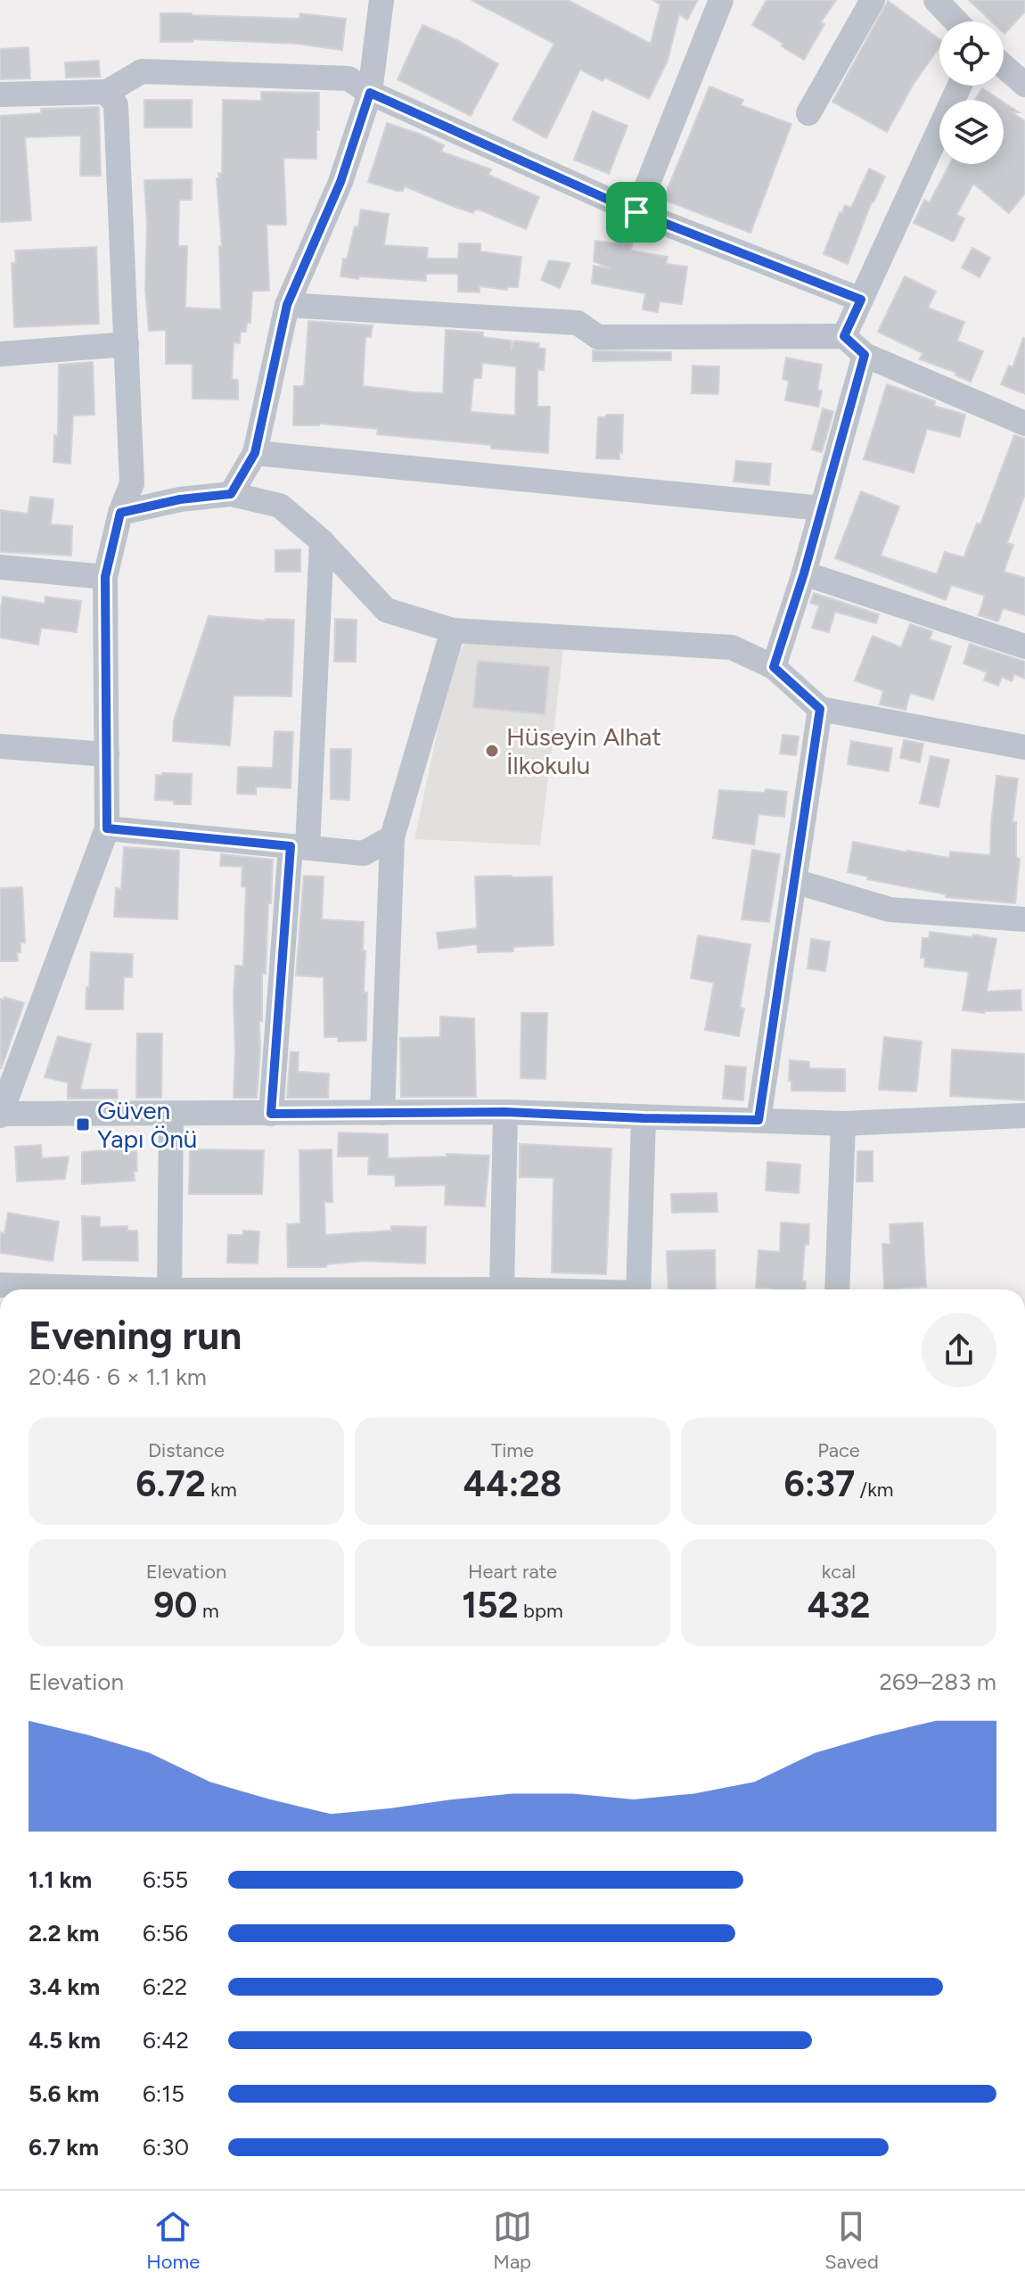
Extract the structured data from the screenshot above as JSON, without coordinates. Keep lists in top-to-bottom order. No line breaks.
{"places":{"other":["Hüseyin Alhat İlkokulu"],"transit":["Güven Yapı Önü"]},"page":{"heading":["Evening run","20:46 · 6 × 1.1 km"],"stats":[["Distance","6.72 km"],["Time","44:28"],["Pace","6:37 /km"],["Elevation","90 m"],["Heart rate","152 bpm"],["kcal","432"]],"chart":["Elevation","269–283 m"],"list":[{"name":"1.1 km","note":"6:55"},{"name":"2.2 km","note":"6:56"},{"name":"3.4 km","note":"6:22"},{"name":"4.5 km","note":"6:42"},{"name":"5.6 km","note":"6:15"},{"name":"6.7 km","note":"6:30"}],"tabs":["Home","Map","Saved"]}}
